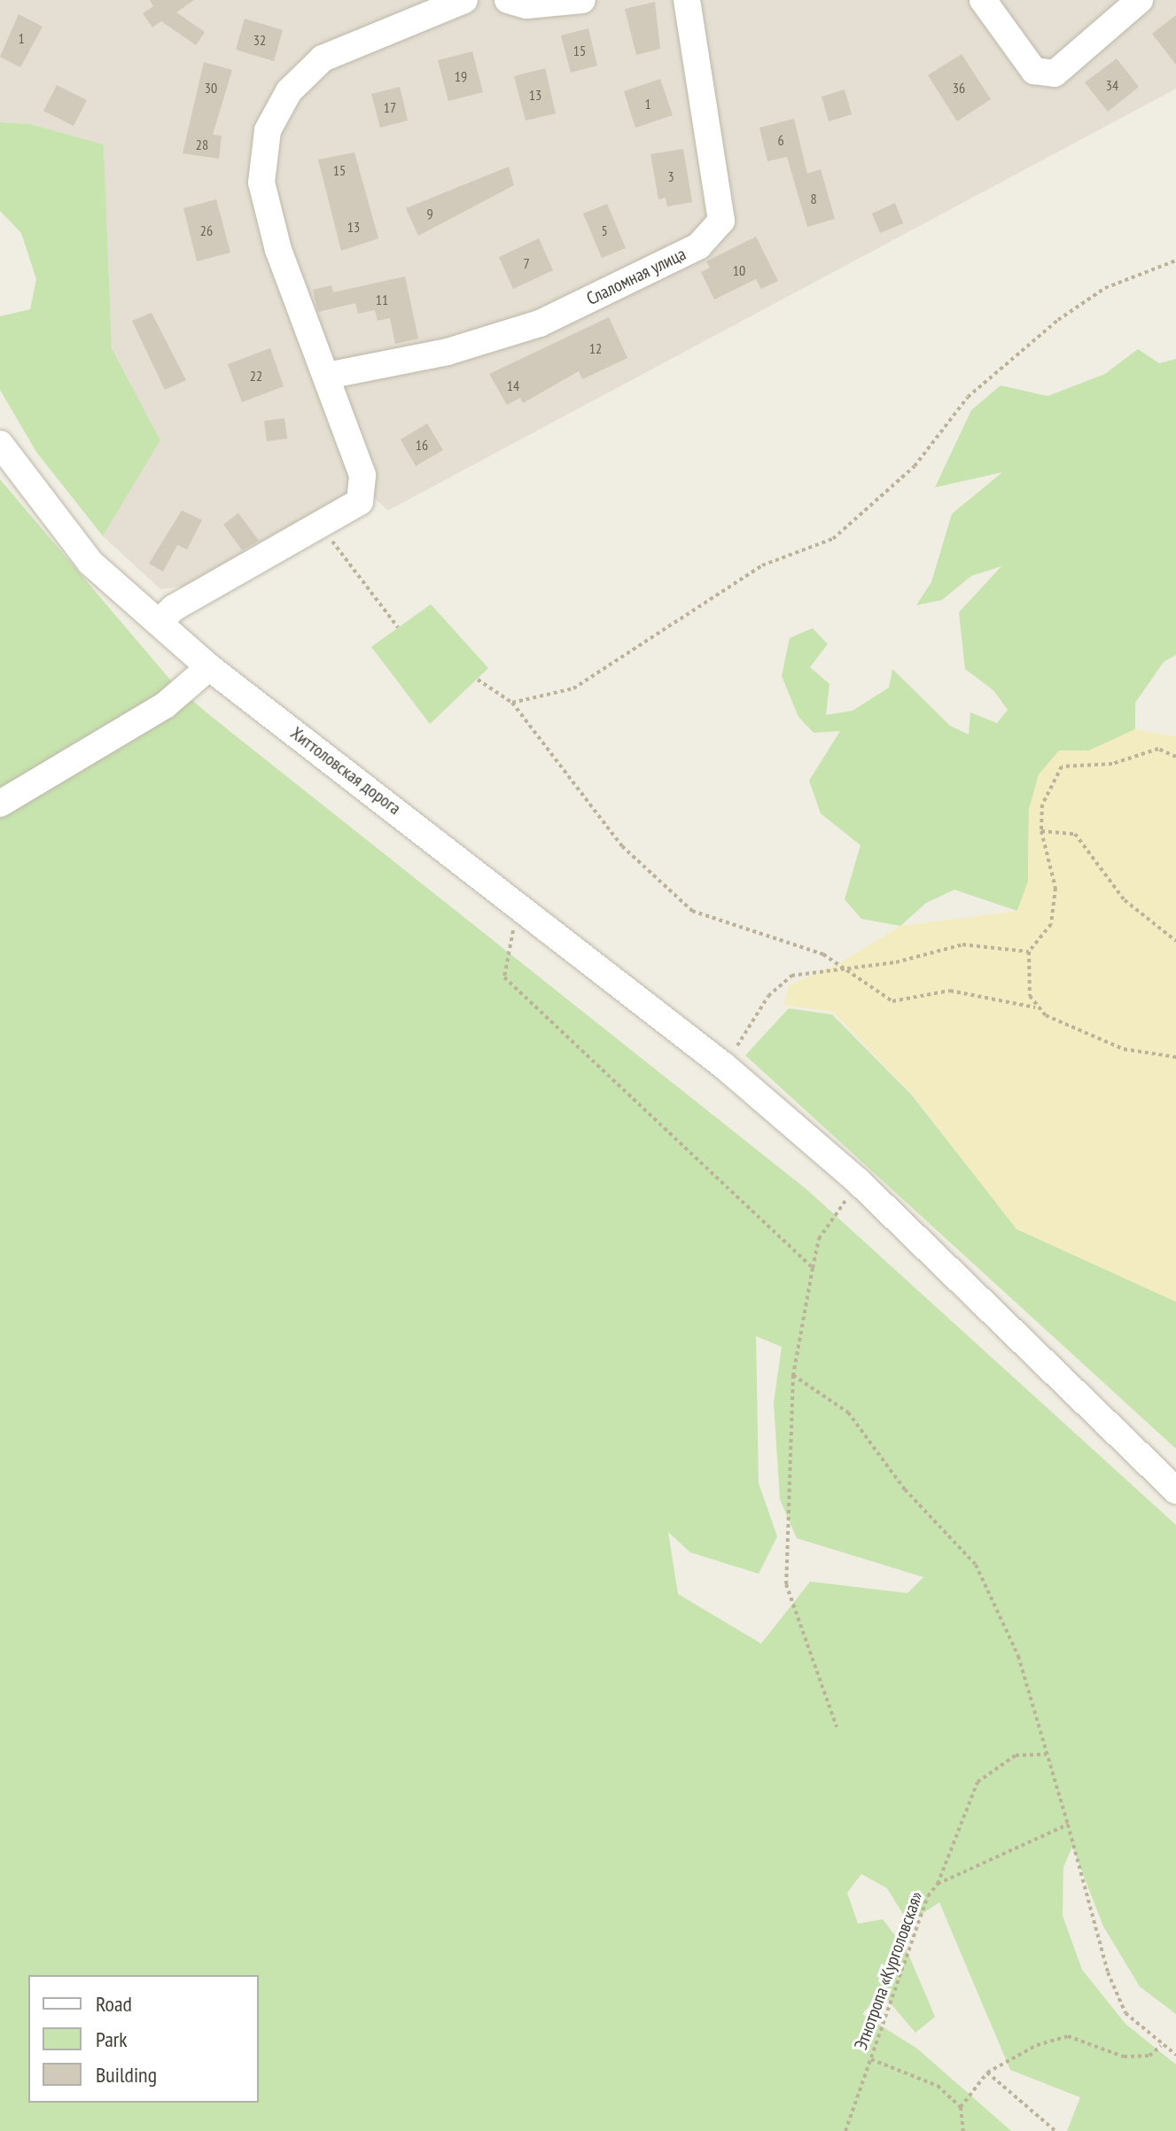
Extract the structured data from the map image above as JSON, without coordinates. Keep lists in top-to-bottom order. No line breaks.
{"streets":{"street":["Слаломная улица","Хиттоловская дорога"],"path":["Этнотропа «Курголовская»"]},"house_numbers":["1","32","15","19","34","30","36","13","1","17","6","28","15","3","8","9","13","26","5","7","10","11","12","22","14","16"],"legend":["Road","Park","Building"]}
